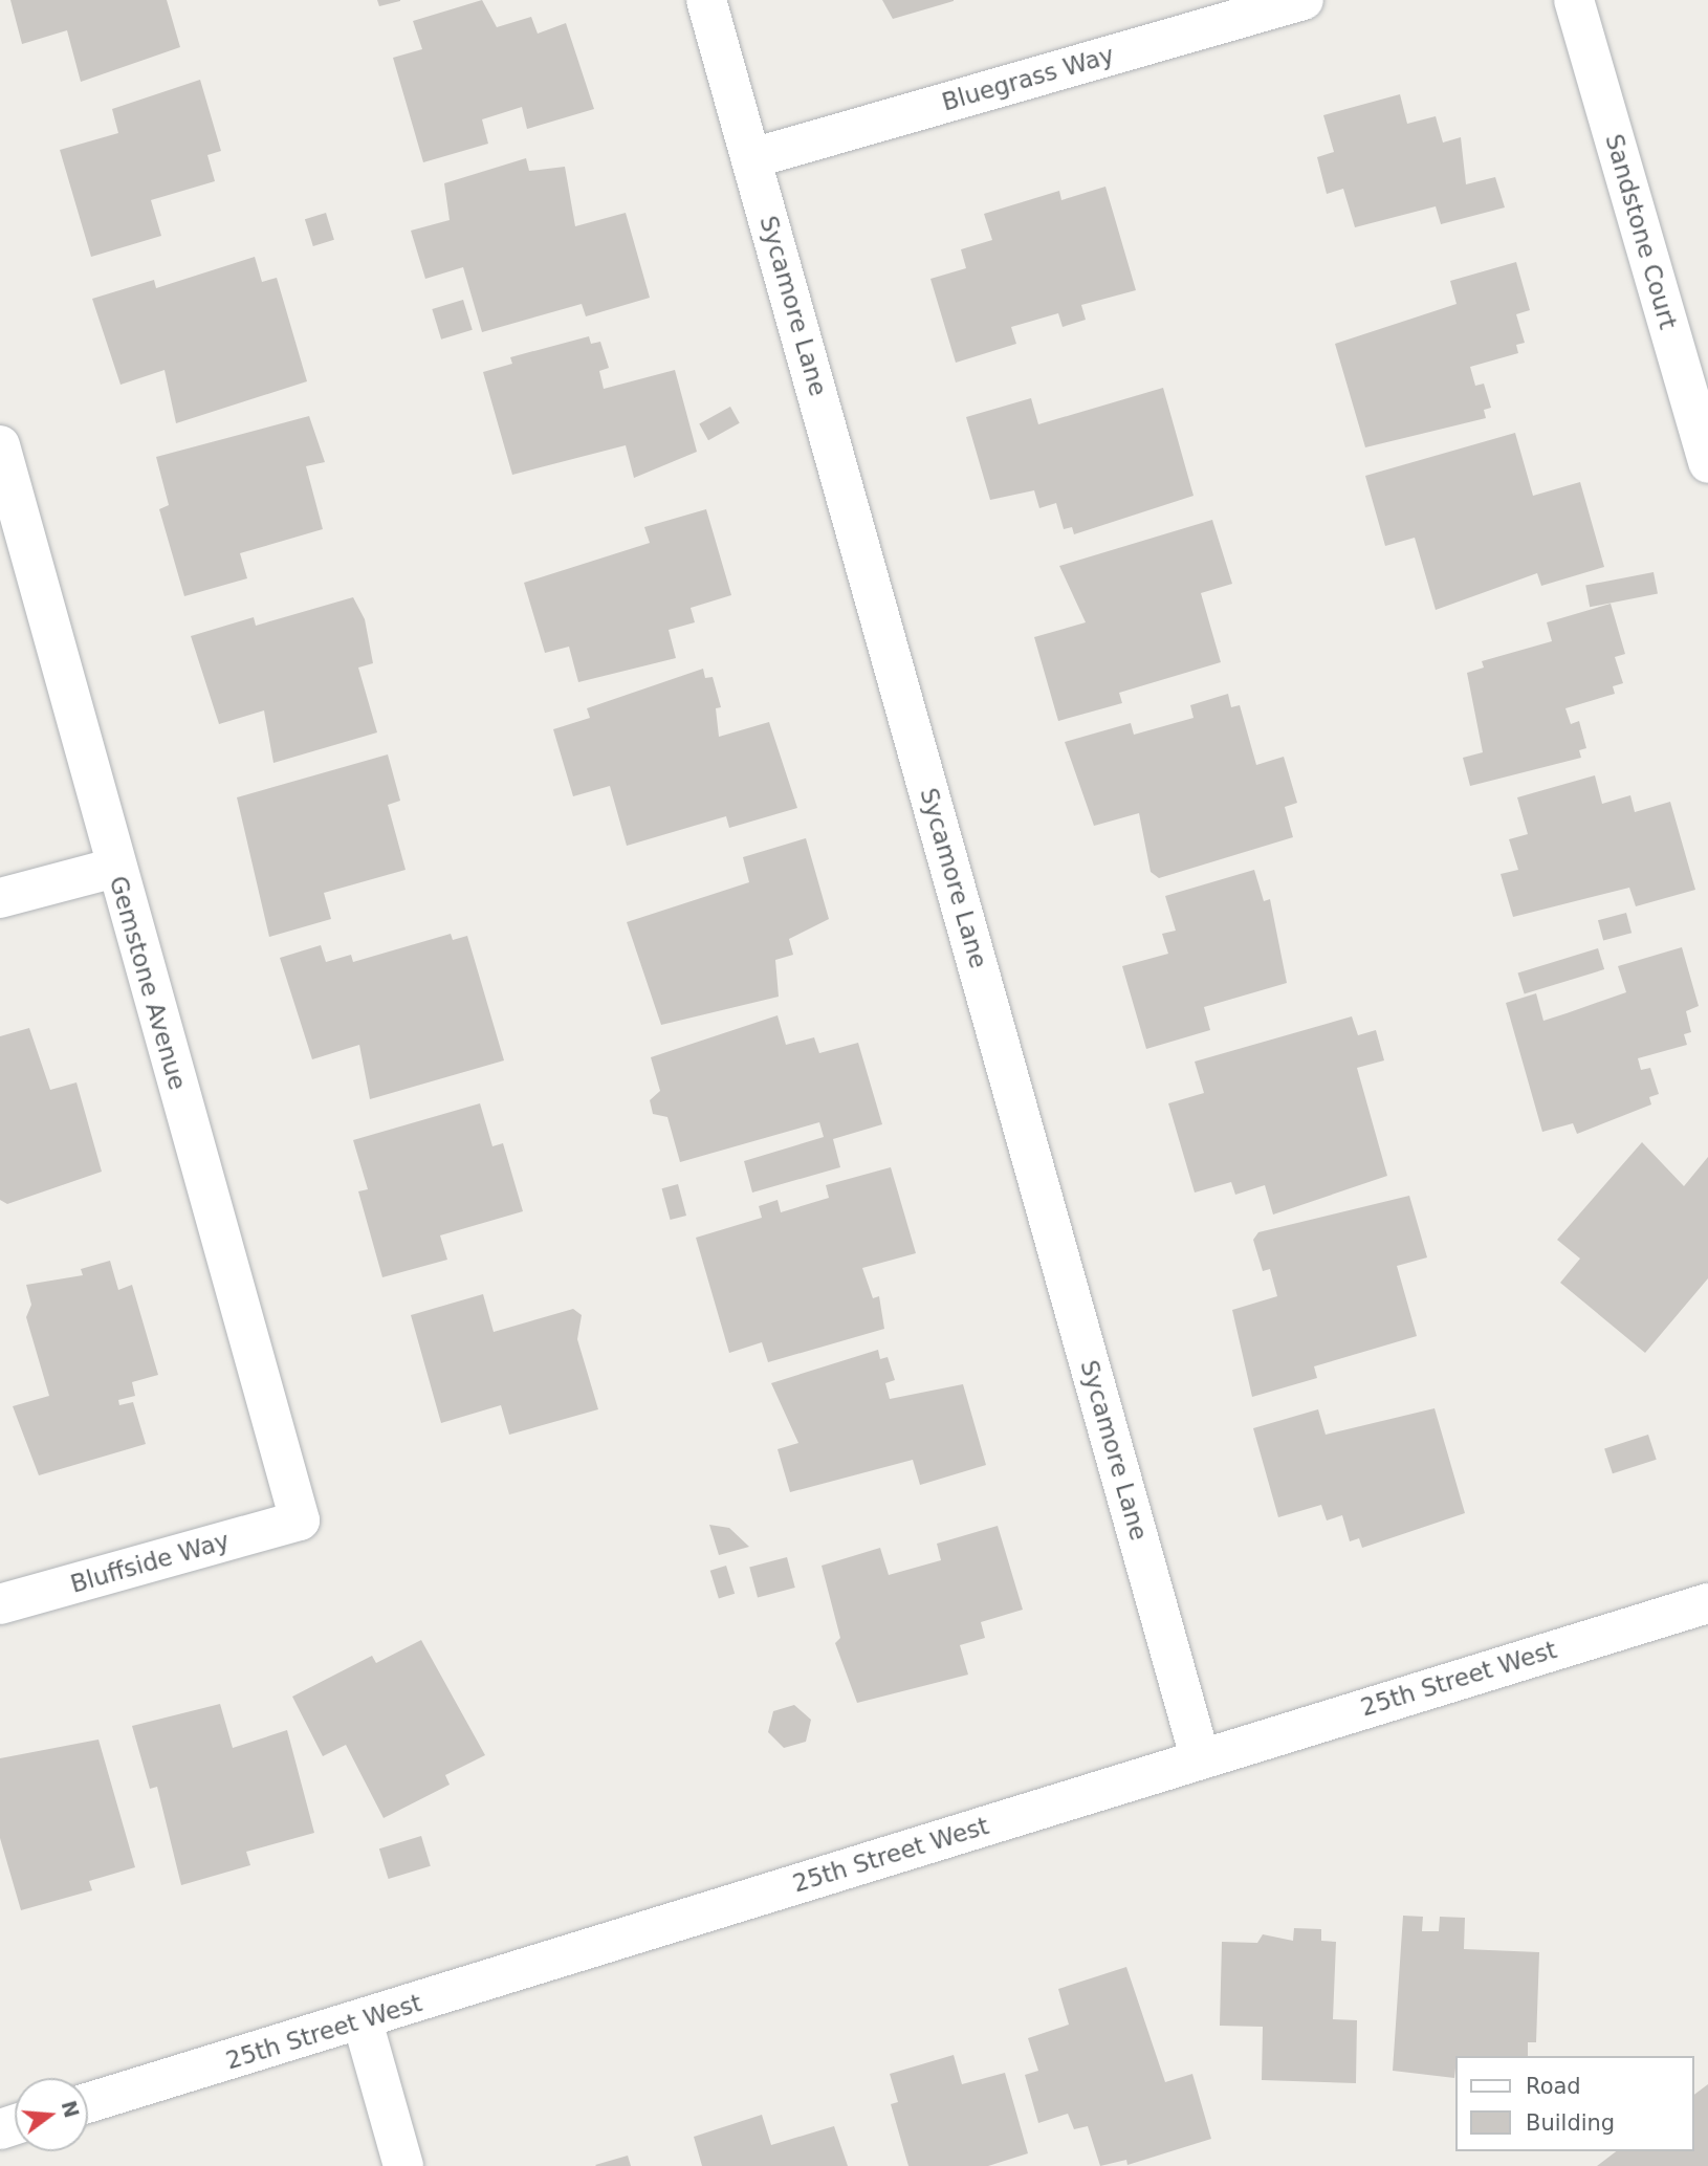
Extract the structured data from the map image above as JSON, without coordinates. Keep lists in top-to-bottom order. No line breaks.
{"streets":{"street":["Bluegrass Way","Sandstone Court","Sycamore Lane","Gemstone Avenue","Bluffside Way","25th Street West"]},"crossings":[["Bluegrass Way","Sycamore Lane"],["Sycamore Lane","25th Street West"],["Gemstone Avenue","Bluffside Way"]],"legend":["Road","Building"],"north":"right"}
